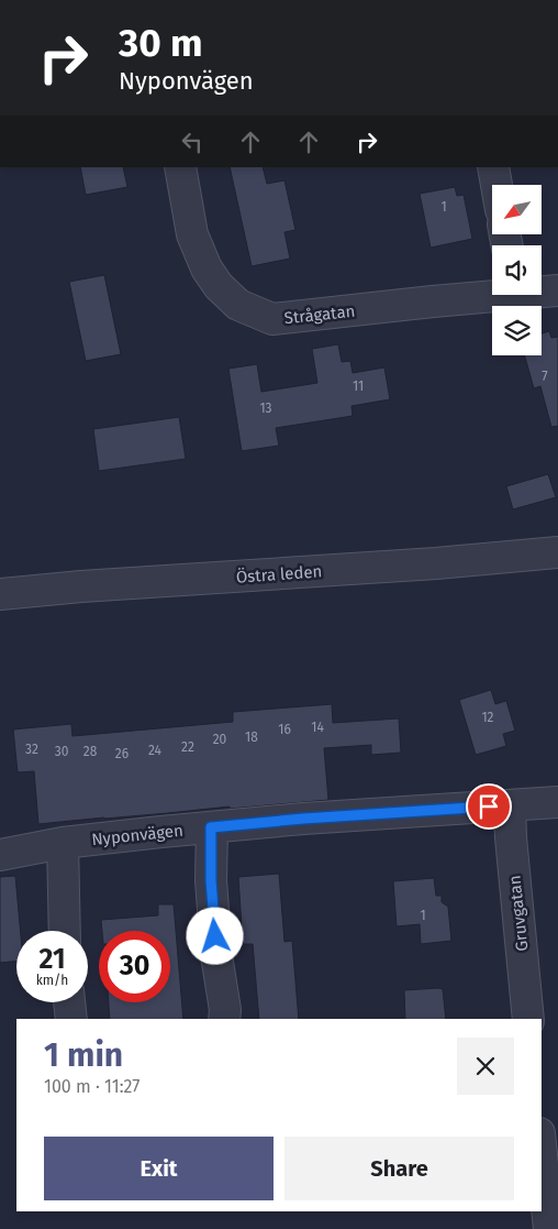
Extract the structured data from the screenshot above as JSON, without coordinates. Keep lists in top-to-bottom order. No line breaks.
{"streets":{"street":["Strågatan","Östra leden","Nyponvägen","Gruvgatan"]},"crossings":[["Nyponvägen","Gruvgatan"]],"house_numbers":["1","7","11","13","12","14","16","18","20","22","32","24","30","28","26","1"],"north":"bottom left","page":{"turn":["30 m","Nyponvägen"],"speed":"21 km/h","limit":"30","heading":["1 min","100 m · 11:27"],"buttons":["Exit","Share"]}}
